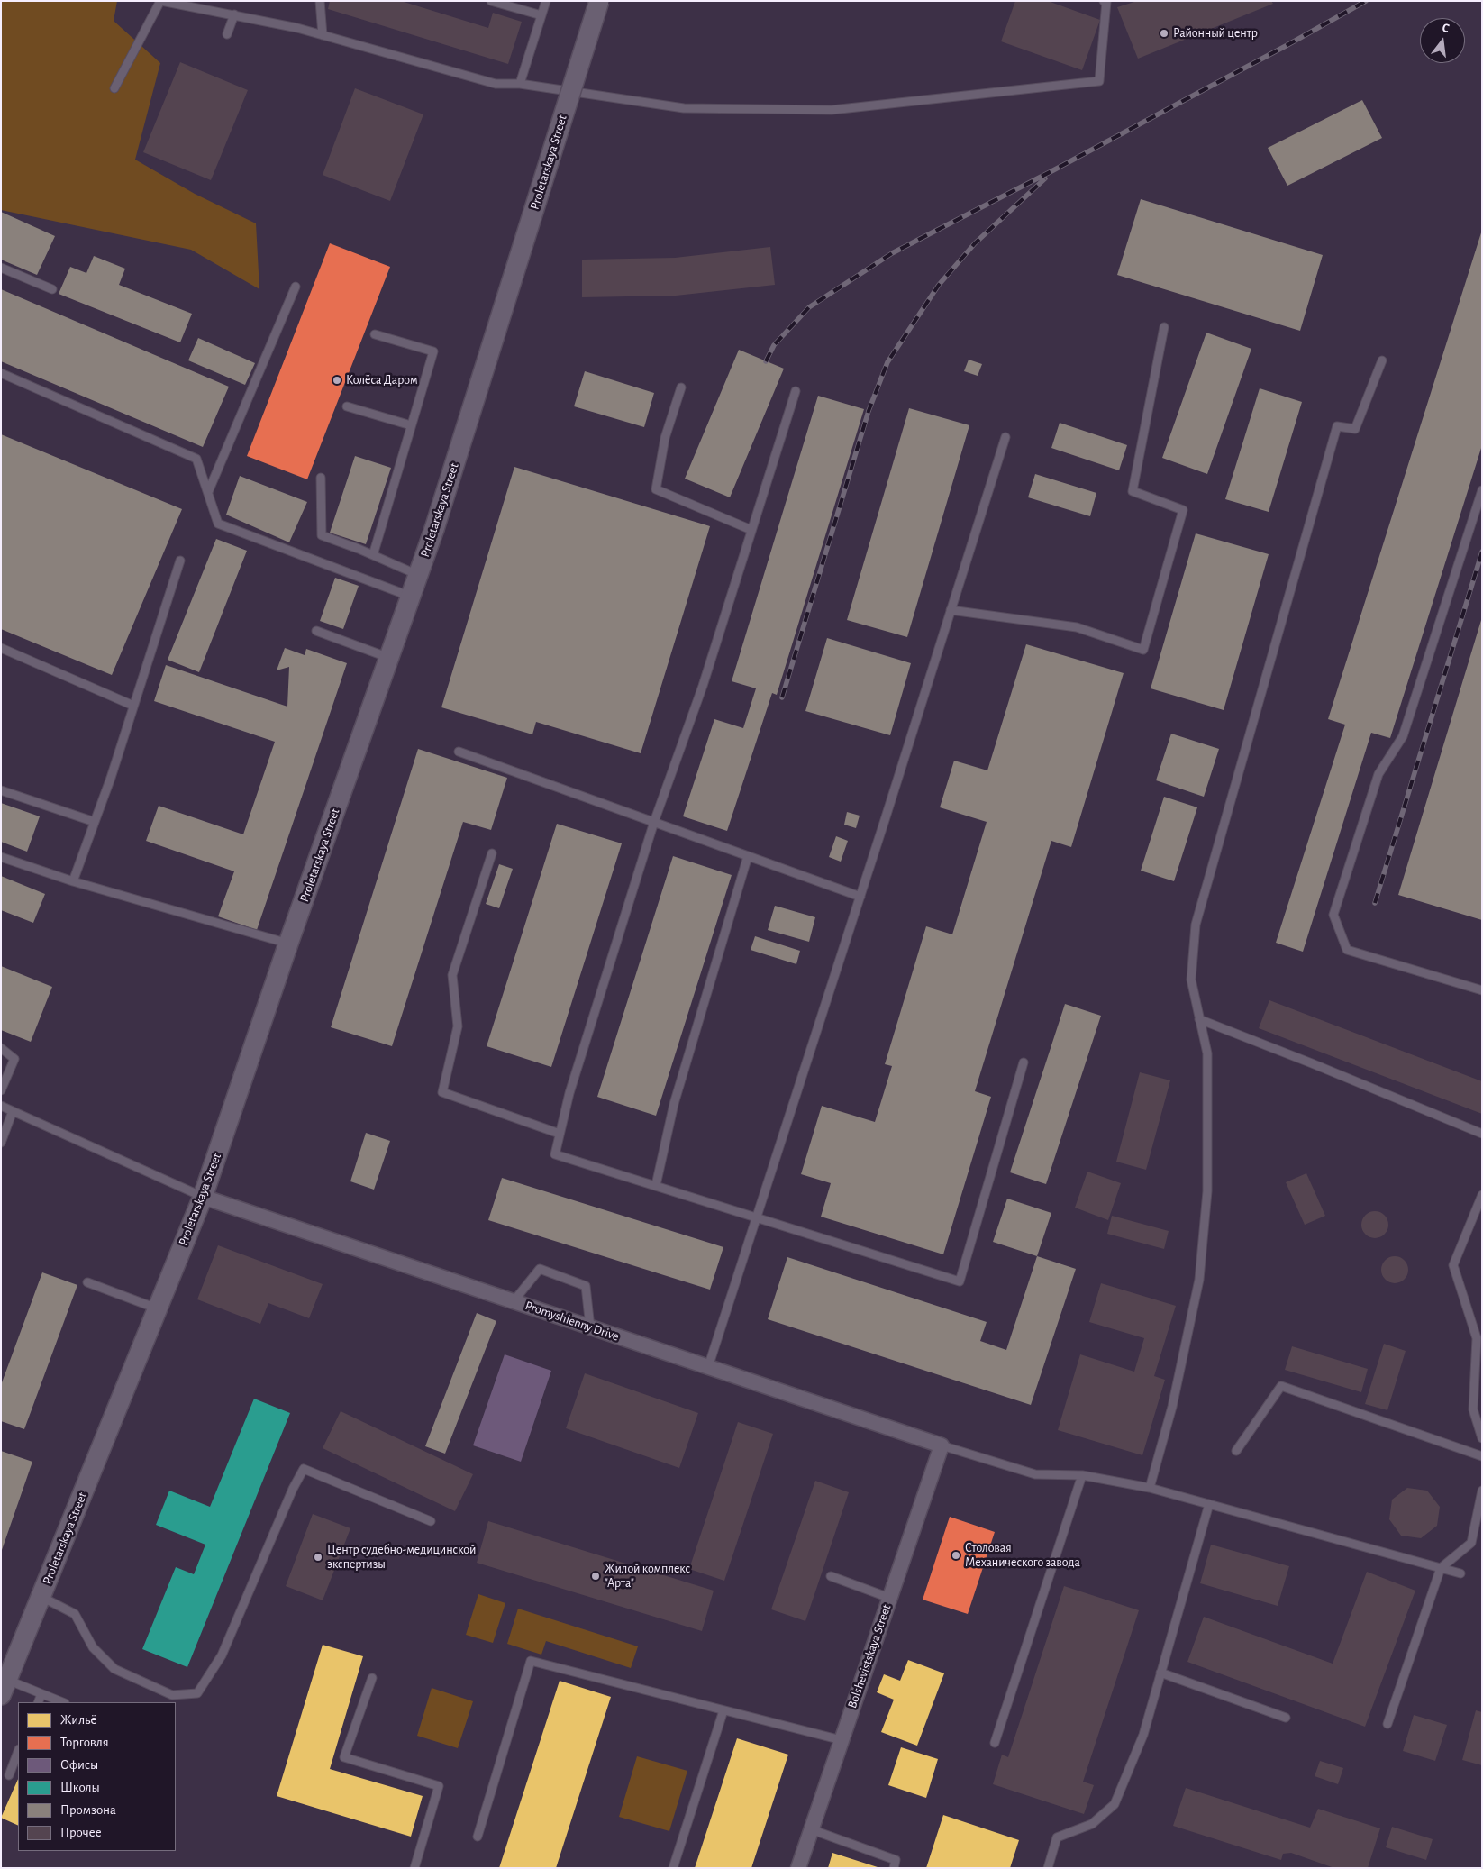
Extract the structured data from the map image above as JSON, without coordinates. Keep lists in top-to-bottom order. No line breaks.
{"streets":{"street":["Proletarskaya Street","Promyshlenny Drive","Bolshevistskaya Street"]},"crossings":[["Proletarskaya Street","Promyshlenny Drive"],["Promyshlenny Drive","Bolshevistskaya Street"]],"places":["Районный центр","Колёса Даром","Столовая Механического завода","Центр судебно-медицинской экспертизы","Жилой комплекс \"Арта\""],"legend":["Жильё","Торговля","Офисы","Школы","Промзона","Прочее"],"north":"top"}
